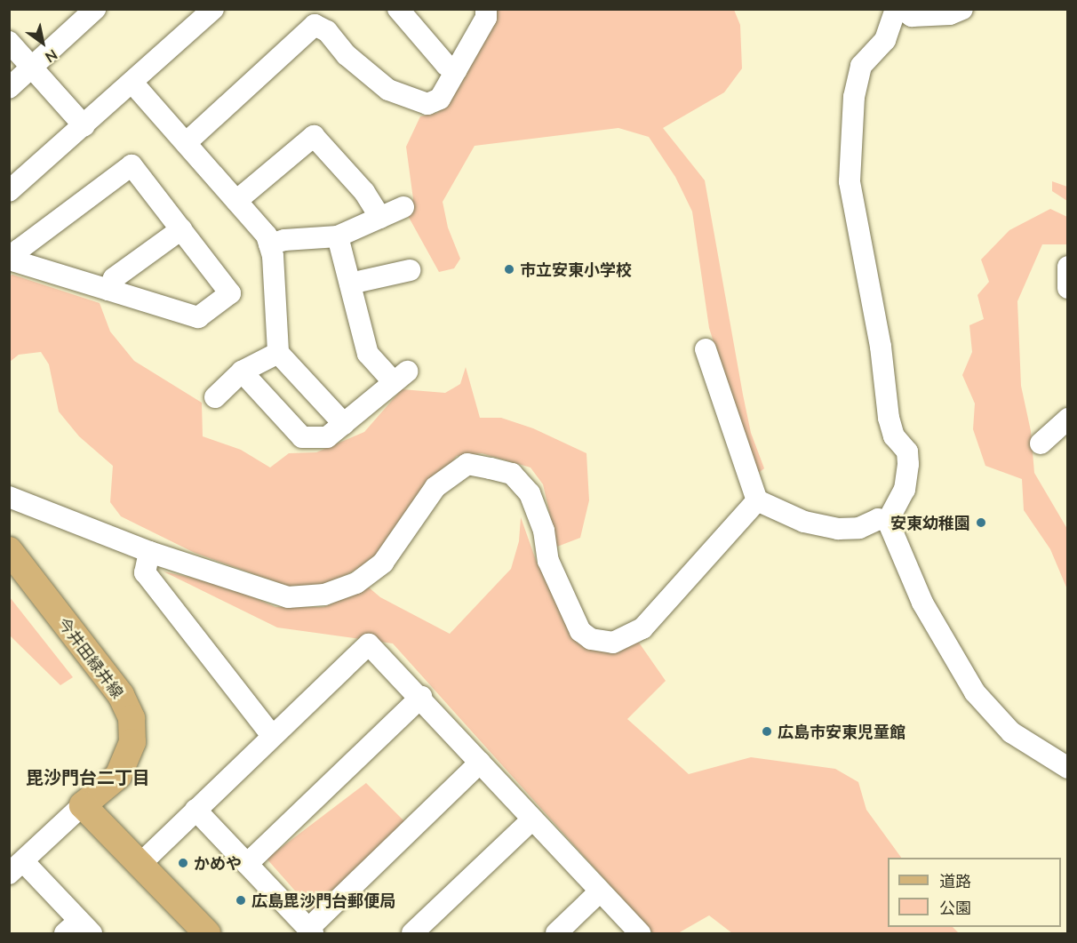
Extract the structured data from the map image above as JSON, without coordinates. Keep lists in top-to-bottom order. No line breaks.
{"streets":{"main road":["今井田緑井線"]},"districts":["毘沙門台二丁目"],"places":["市立安東小学校","安東幼稚園","広島市安東児童館","かめや","広島毘沙門台郵便局"],"legend":["道路","公園"],"north":"bottom right"}
